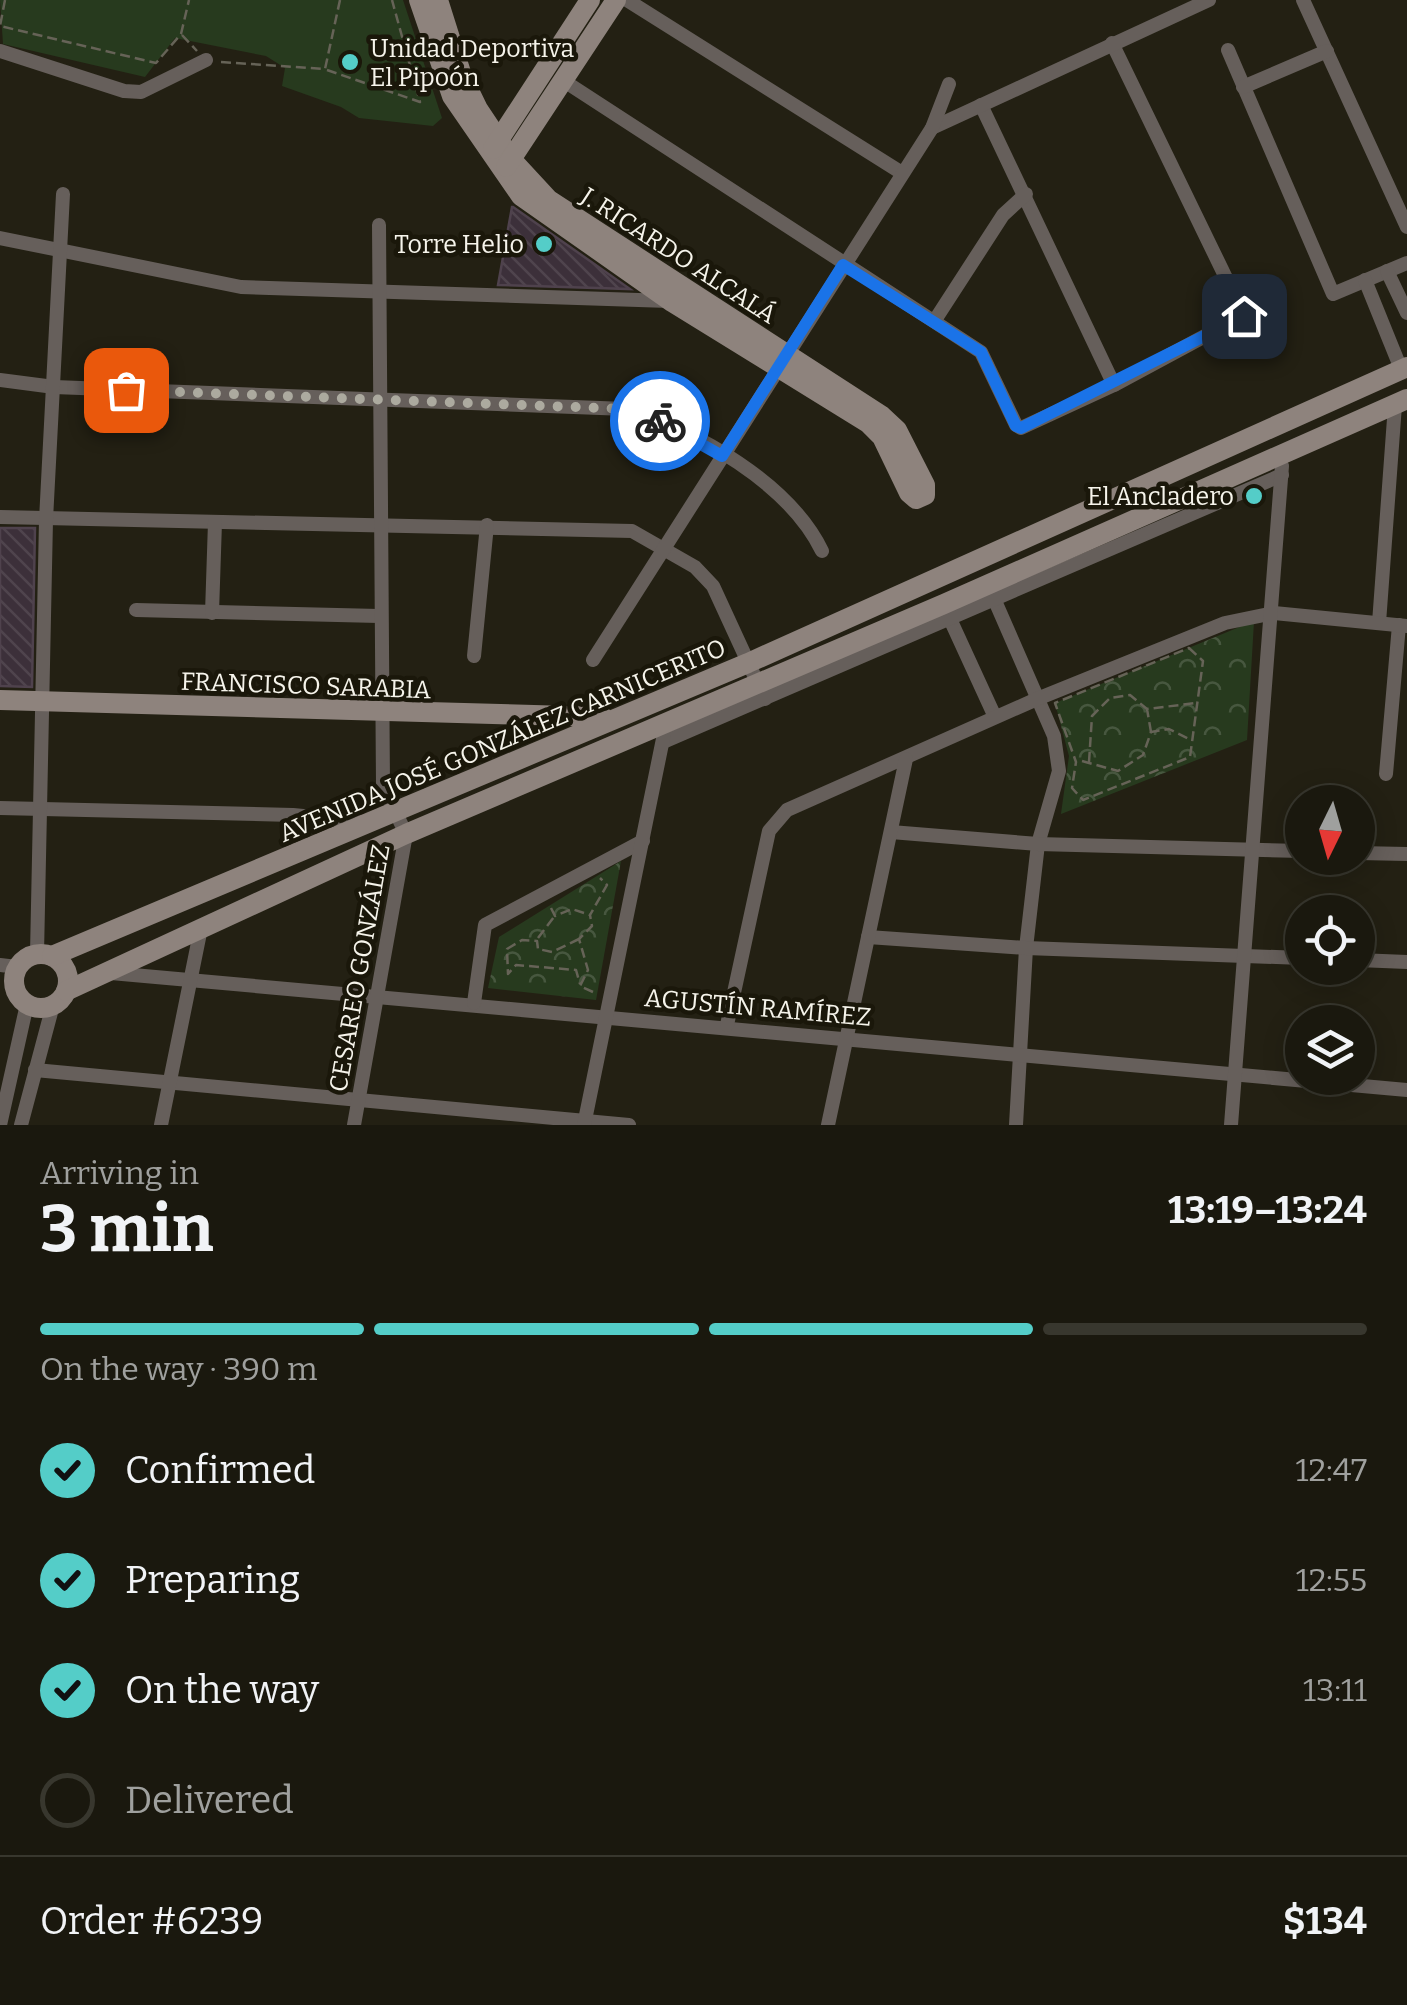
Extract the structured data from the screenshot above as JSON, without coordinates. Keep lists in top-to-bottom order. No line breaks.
{"streets":{"street":["J. RICARDO ALCALÁ","FRANCISCO SARABIA","AVENIDA JOSÉ GONZÁLEZ CARNICERITO","CESAREO GONZÁLEZ","AGUSTÍN RAMÍREZ"]},"crossings":[["FRANCISCO SARABIA","AVENIDA JOSÉ GONZÁLEZ CARNICERITO"],["FRANCISCO SARABIA","CESAREO GONZÁLEZ"],["AVENIDA JOSÉ GONZÁLEZ CARNICERITO","CESAREO GONZÁLEZ"],["AVENIDA JOSÉ GONZÁLEZ CARNICERITO","AGUSTÍN RAMÍREZ"],["CESAREO GONZÁLEZ","AGUSTÍN RAMÍREZ"]],"places":["Unidad Deportiva El Pipoón","Torre Helio","El Ancladero"],"north":"bottom","page":{"heading":["3 min","Arriving in","13:19–13:24"],"panel":["Order #6239","$134"],"bar":"On the way · 390 m","list":[["Confirmed","12:47"],["Preparing","12:55"],["On the way","13:11"],"Delivered"]}}
